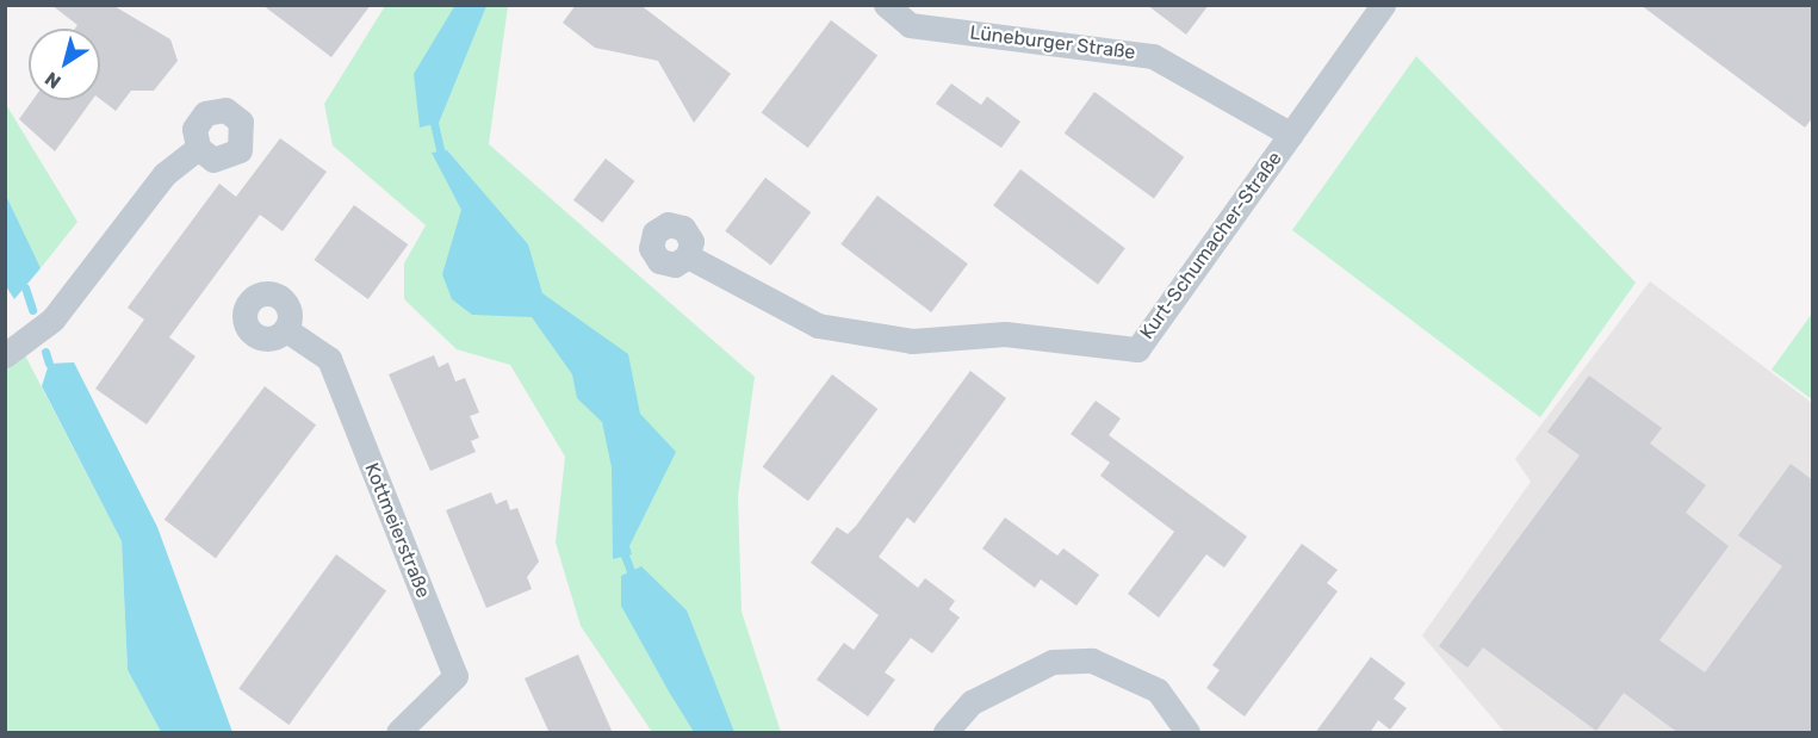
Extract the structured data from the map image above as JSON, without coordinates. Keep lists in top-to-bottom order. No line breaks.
{"streets":{"street":["Lüneburger Straße","Kurt-Schumacher-Straße","Kottmeierstraße"]},"crossings":[["Lüneburger Straße","Kurt-Schumacher-Straße"]],"north":"bottom left"}
